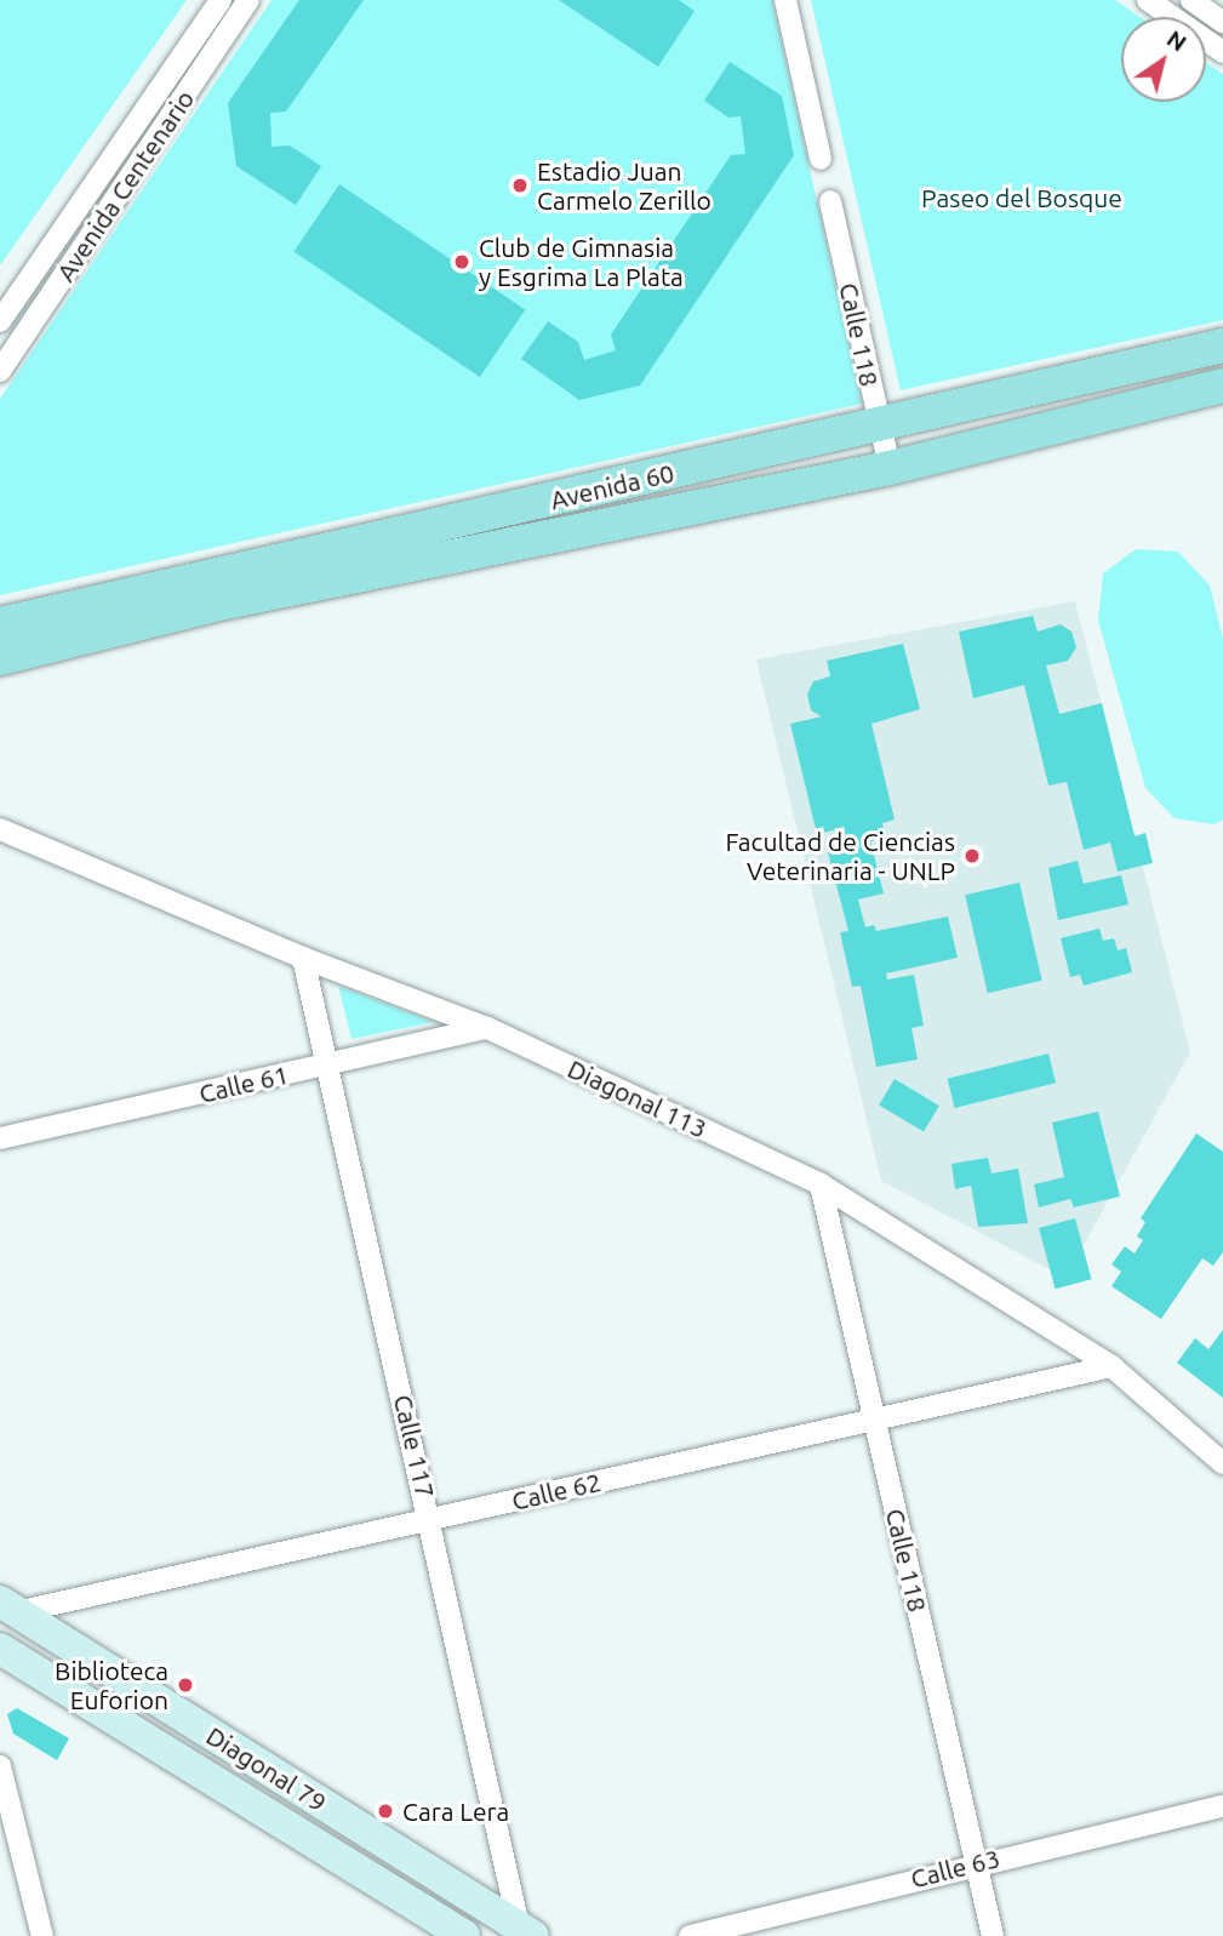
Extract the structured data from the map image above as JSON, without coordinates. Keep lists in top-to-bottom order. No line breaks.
{"streets":{"main road":["Avenida 60","Diagonal 79"],"street":["Avenida Centenario","Calle 118","Calle 61","Diagonal 113","Calle 117","Calle 62","Calle 63"]},"crossings":[["Calle 118","Avenida 60"],["Calle 118","Diagonal 113"],["Calle 118","Calle 62"],["Calle 118","Calle 63"],["Calle 61","Diagonal 113"],["Calle 61","Calle 117"],["Diagonal 113","Calle 117"],["Diagonal 113","Calle 62"],["Calle 117","Calle 62"],["Calle 117","Diagonal 79"],["Calle 62","Diagonal 79"]],"parks":["Paseo del Bosque"],"places":["Estadio Juan Carmelo Zerillo","Club de Gimnasia y Esgrima La Plata","Facultad de Ciencias Veterinaria - UNLP","Biblioteca Euforion","Cara Lera"],"north":"top right"}
